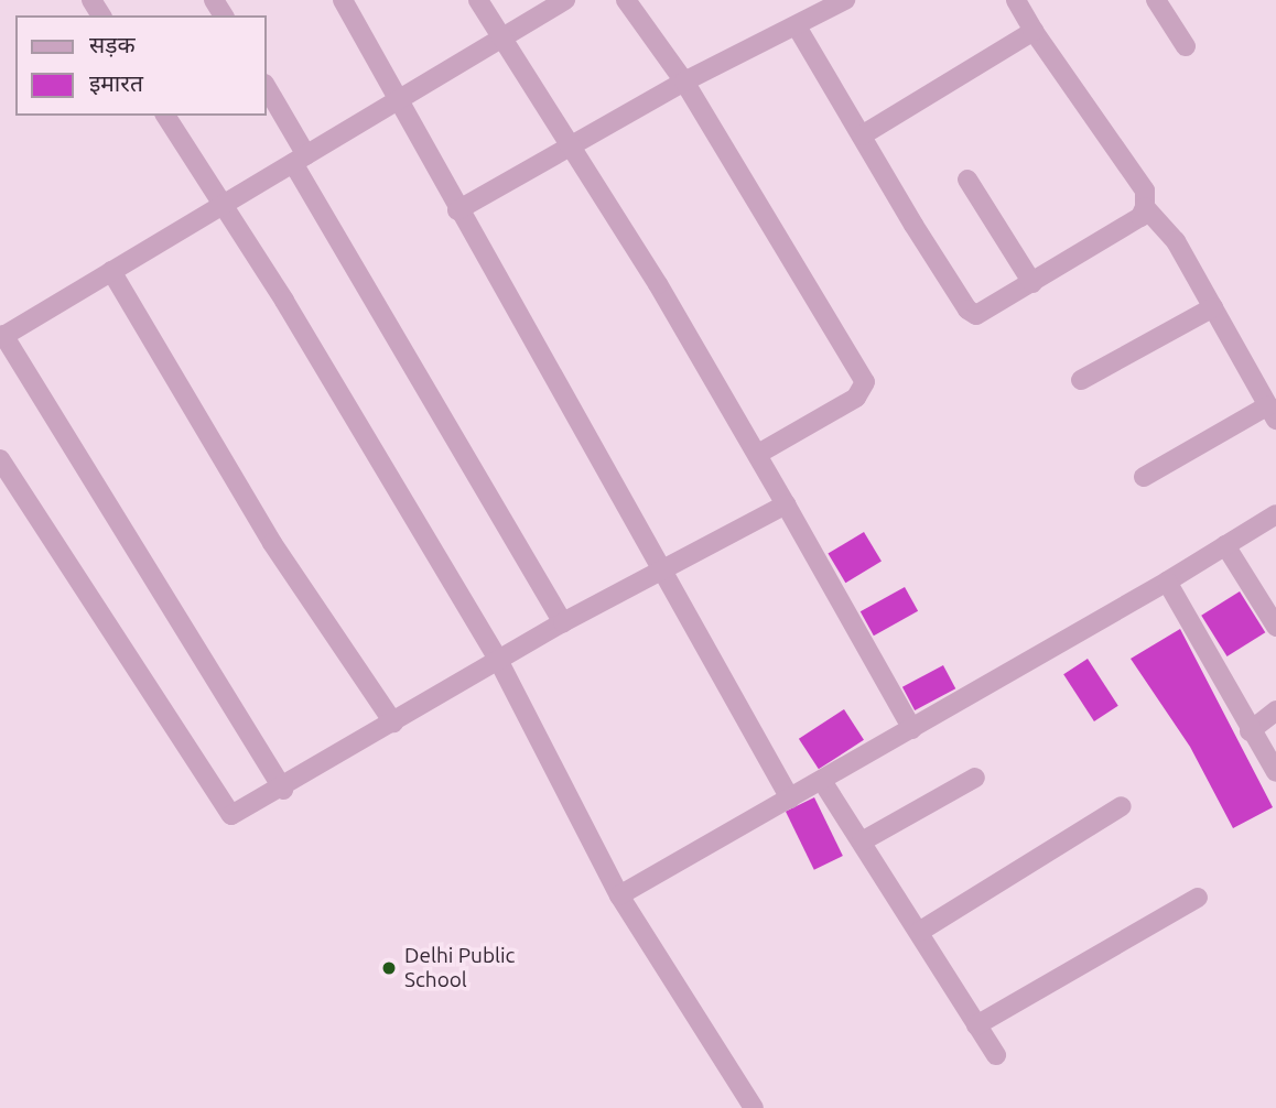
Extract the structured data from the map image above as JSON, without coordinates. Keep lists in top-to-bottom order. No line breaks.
{"places":["Delhi Public School"],"legend":["सड़क","इमारत"]}
